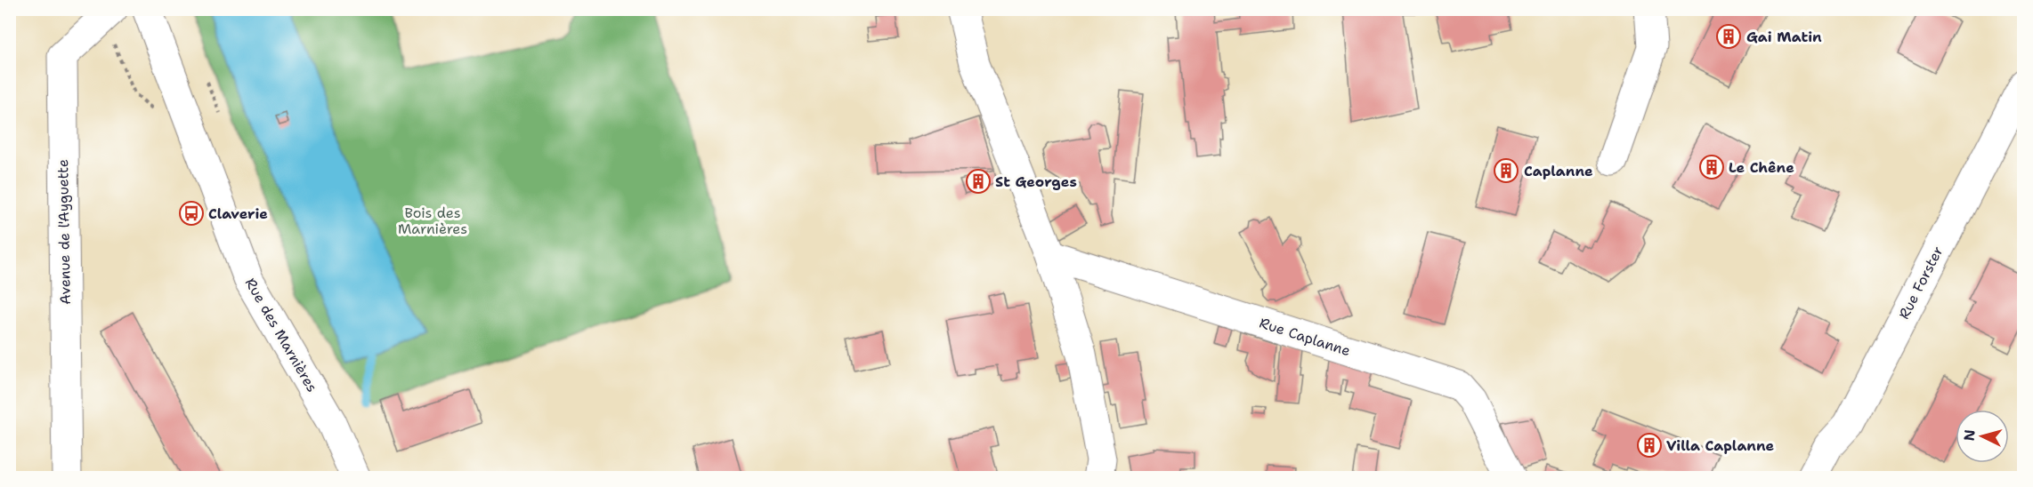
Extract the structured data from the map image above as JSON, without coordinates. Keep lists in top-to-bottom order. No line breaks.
{"streets":{"street":["Avenue de l'Ayguette","Rue Forster","Rue des Marnières","Rue Caplanne"]},"parks":["Bois des Marnières"],"places":{"building":["Gai Matin","Le Chêne","Caplanne","St Georges","Villa Caplanne"],"bus stop":["Claverie"]},"north":"left"}
